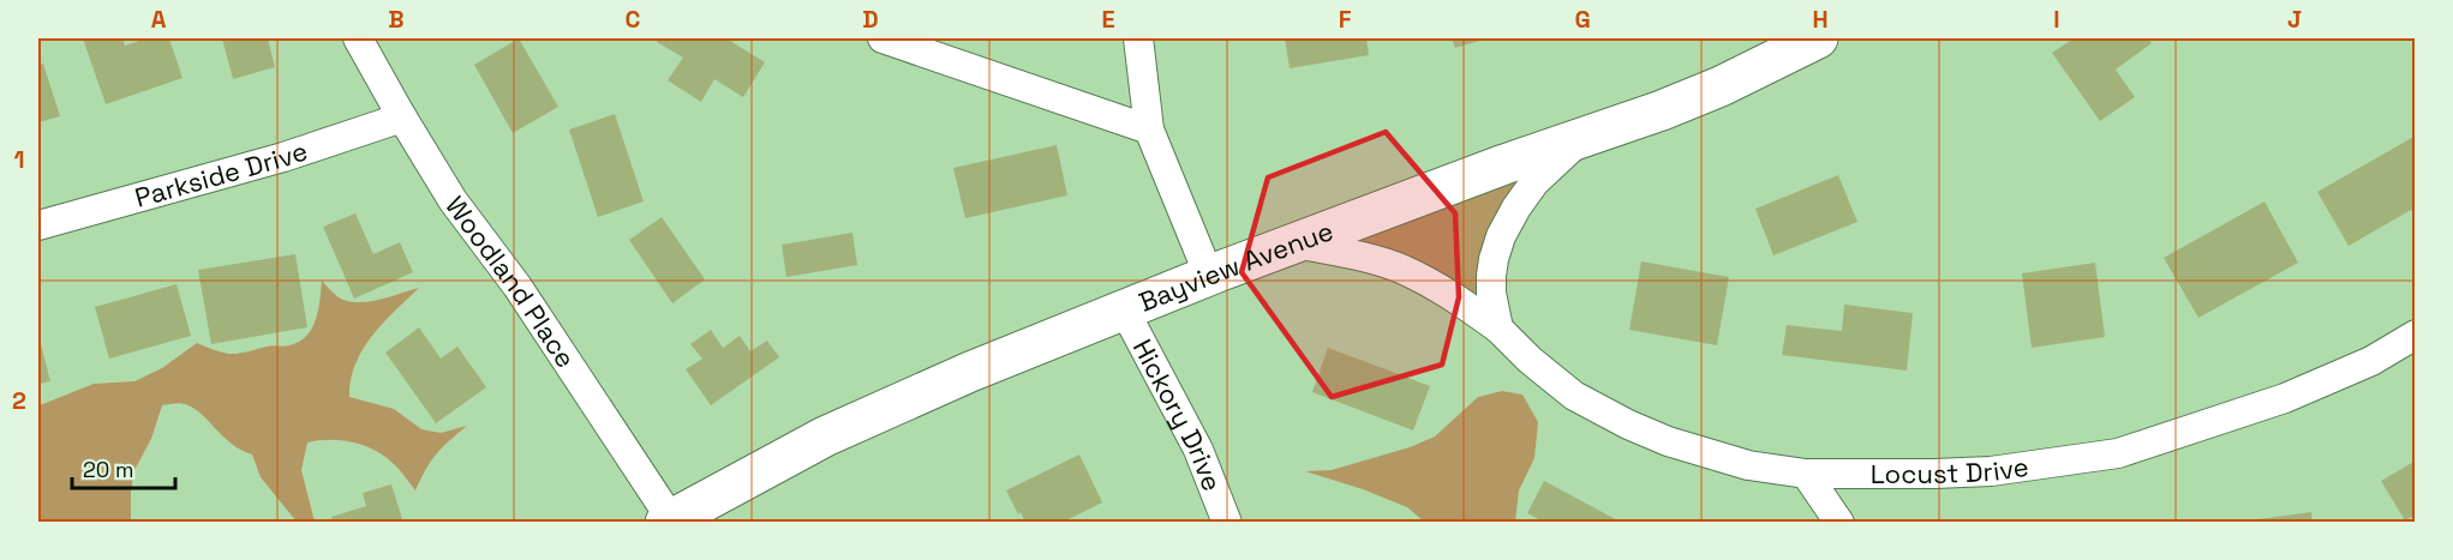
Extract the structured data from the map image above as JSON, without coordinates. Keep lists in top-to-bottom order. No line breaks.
{"streets":{"main road":["Bayview Avenue"],"street":["Parkside Drive","Woodland Place","Hickory Drive","Locust Drive"]},"crossings":[["Parkside Drive","Woodland Place"],["Bayview Avenue","Woodland Place"],["Bayview Avenue","Hickory Drive"],["Bayview Avenue","Locust Drive"]],"scale_bar":"20 m","grid":{"columns":["A","B","C","D","E","F","G","H","I","J"],"rows":["1","2"]}}
